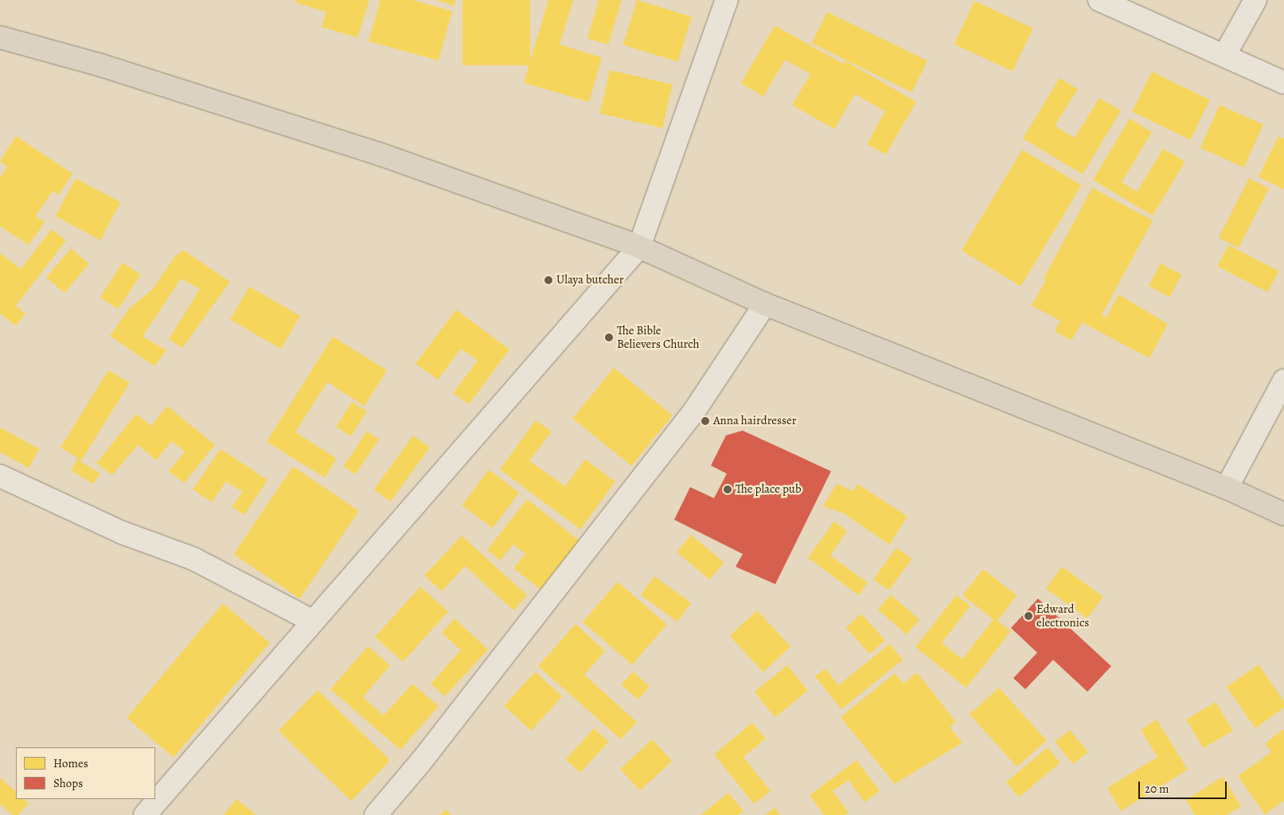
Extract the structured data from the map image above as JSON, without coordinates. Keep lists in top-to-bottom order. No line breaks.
{"places":["Ulaya butcher","The Bible Believers Church","Anna hairdresser","The place pub","Edward electronics"],"legend":["Homes","Shops"],"scale_bar":"20 m"}
